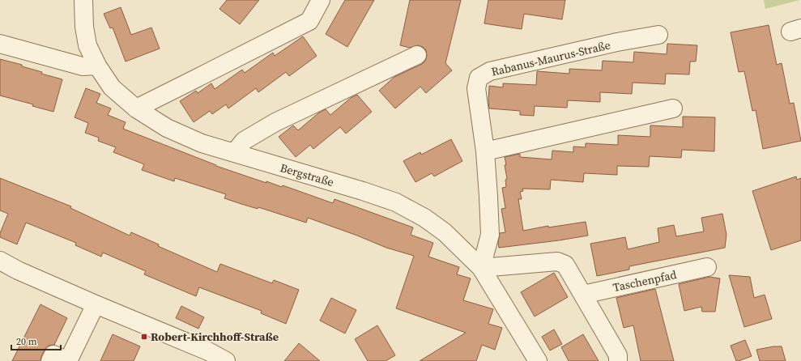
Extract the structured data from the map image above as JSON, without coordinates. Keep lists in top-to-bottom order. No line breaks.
{"streets":{"street":["Rabanus-Maurus-Straße","Bergstraße","Taschenpfad"]},"crossings":[["Rabanus-Maurus-Straße","Bergstraße"]],"places":{"transit":["Robert-Kirchhoff-Straße"]},"scale_bar":"20 m"}
